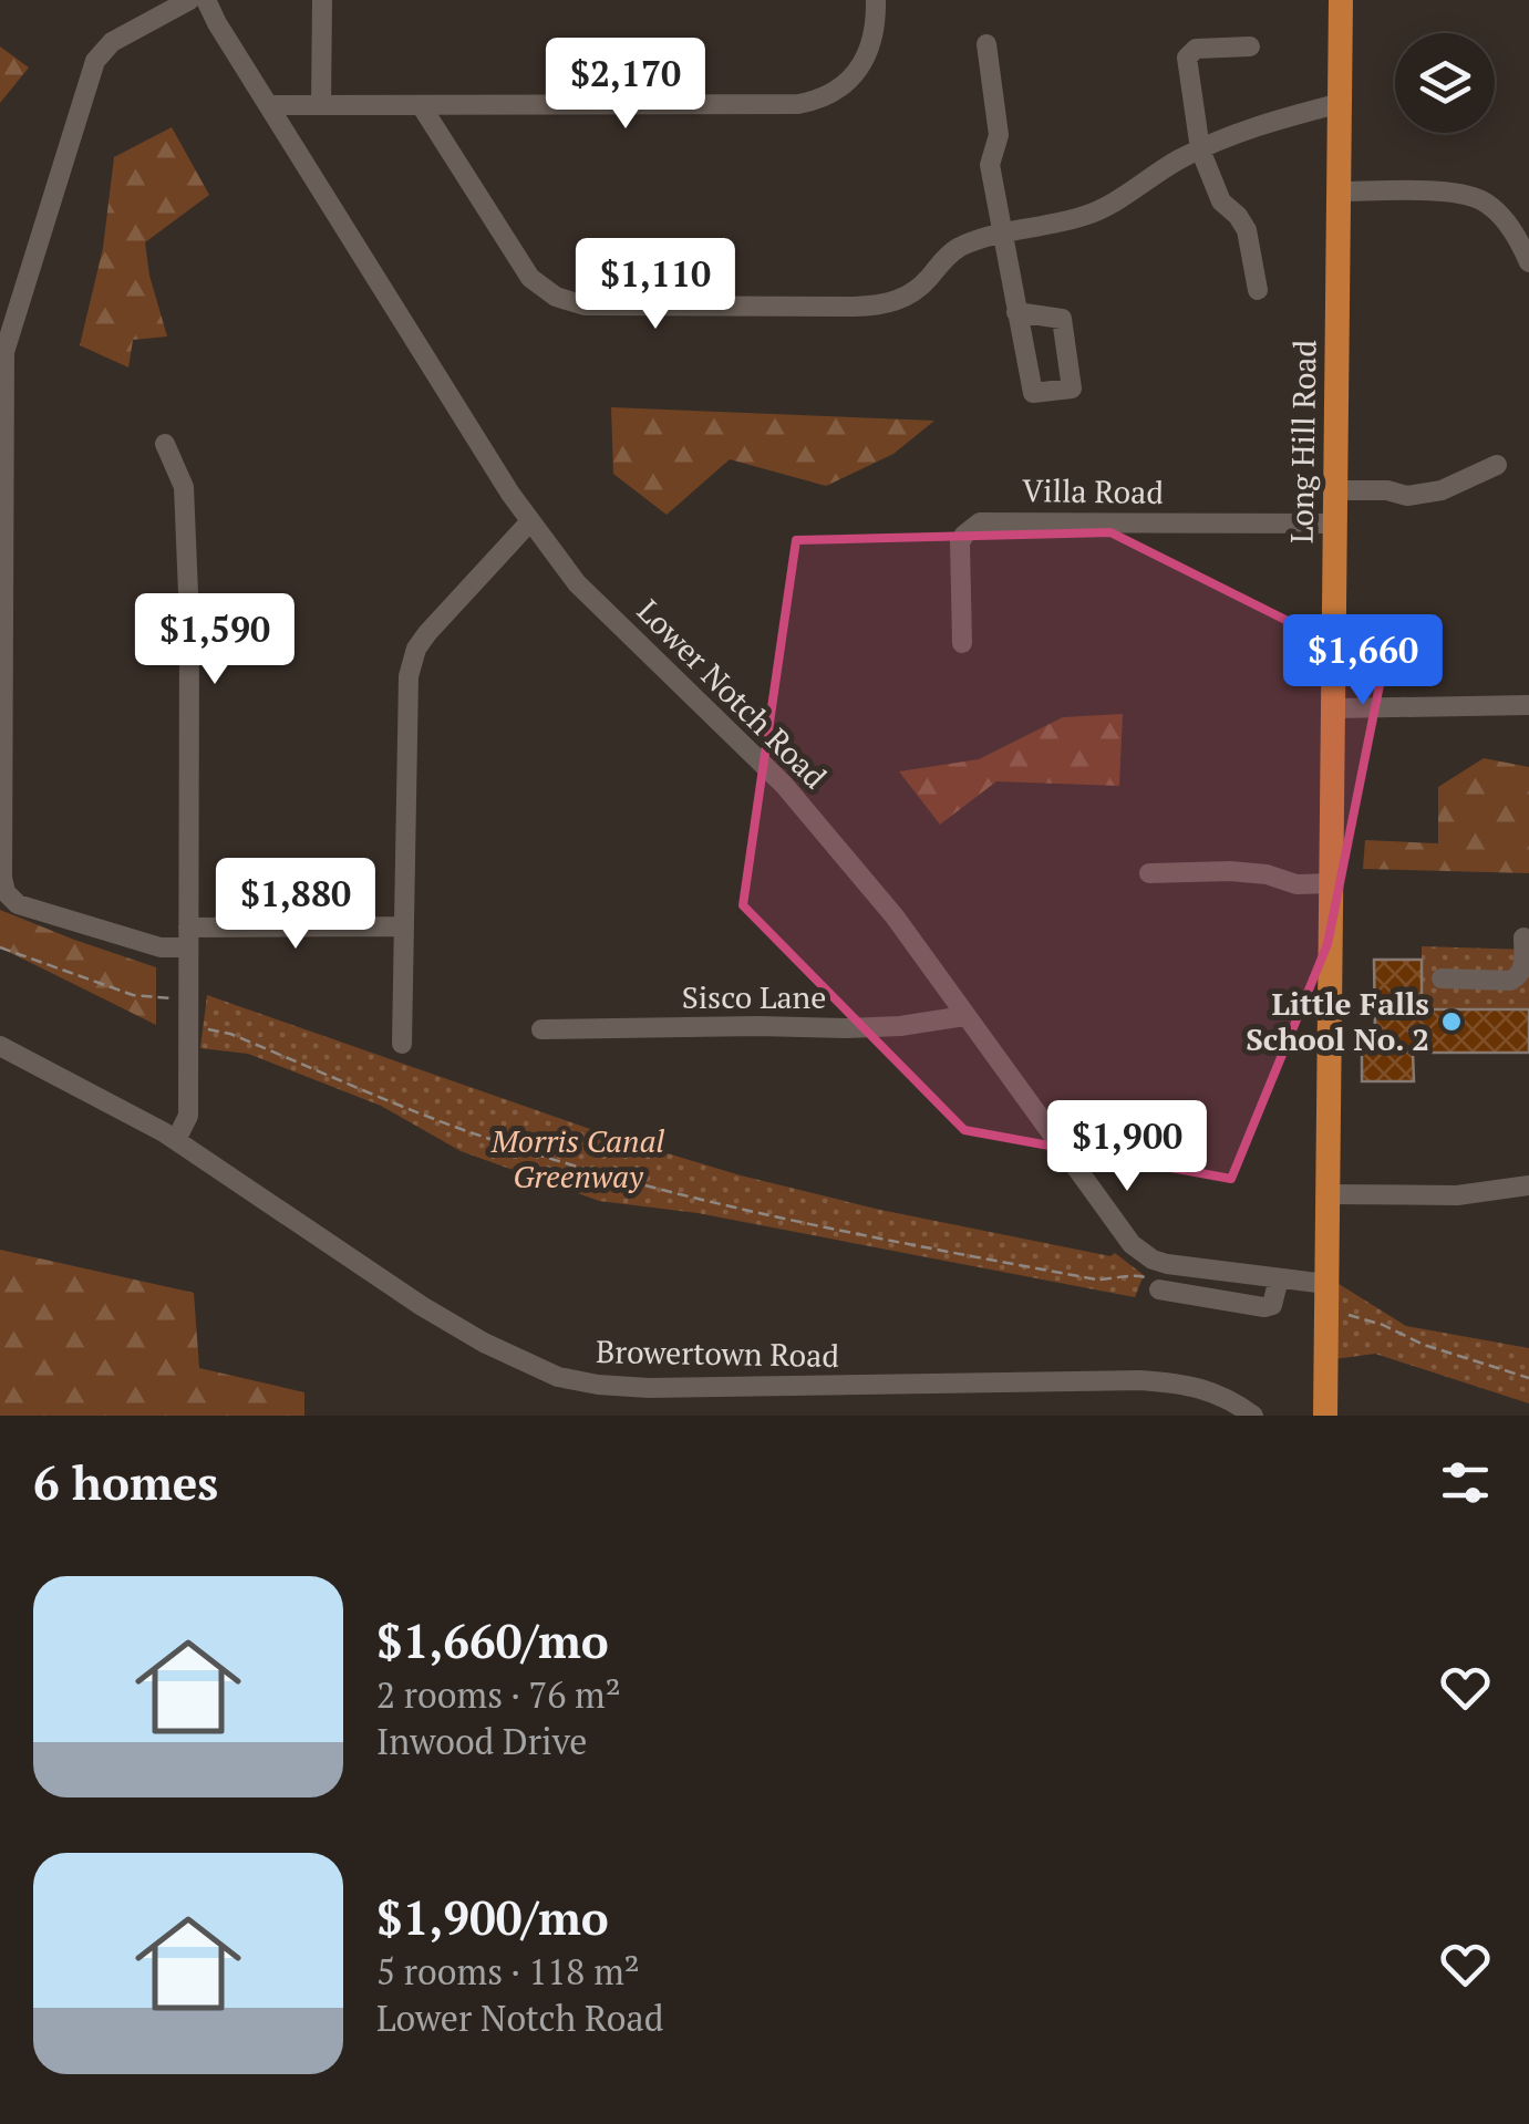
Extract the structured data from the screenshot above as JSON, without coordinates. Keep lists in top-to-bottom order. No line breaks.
{"streets":{"main road":["Long Hill Road"],"street":["Villa Road","Lower Notch Road","Sisco Lane","Browertown Road"]},"crossings":[["Long Hill Road","Villa Road"],["Long Hill Road","Lower Notch Road"],["Lower Notch Road","Sisco Lane"]],"parks":["Morris Canal Greenway"],"places":["Little Falls School No. 2"],"page":{"price":["$2,170","$1,110","$1,590","$1,660","$1,880","$1,900"],"heading":"6 homes","list":[{"name":"$1,660/mo","note":"2 rooms · 76 m² · Inwood Drive"},{"name":"$1,900/mo","note":"5 rooms · 118 m² · Lower Notch Road"}]}}
